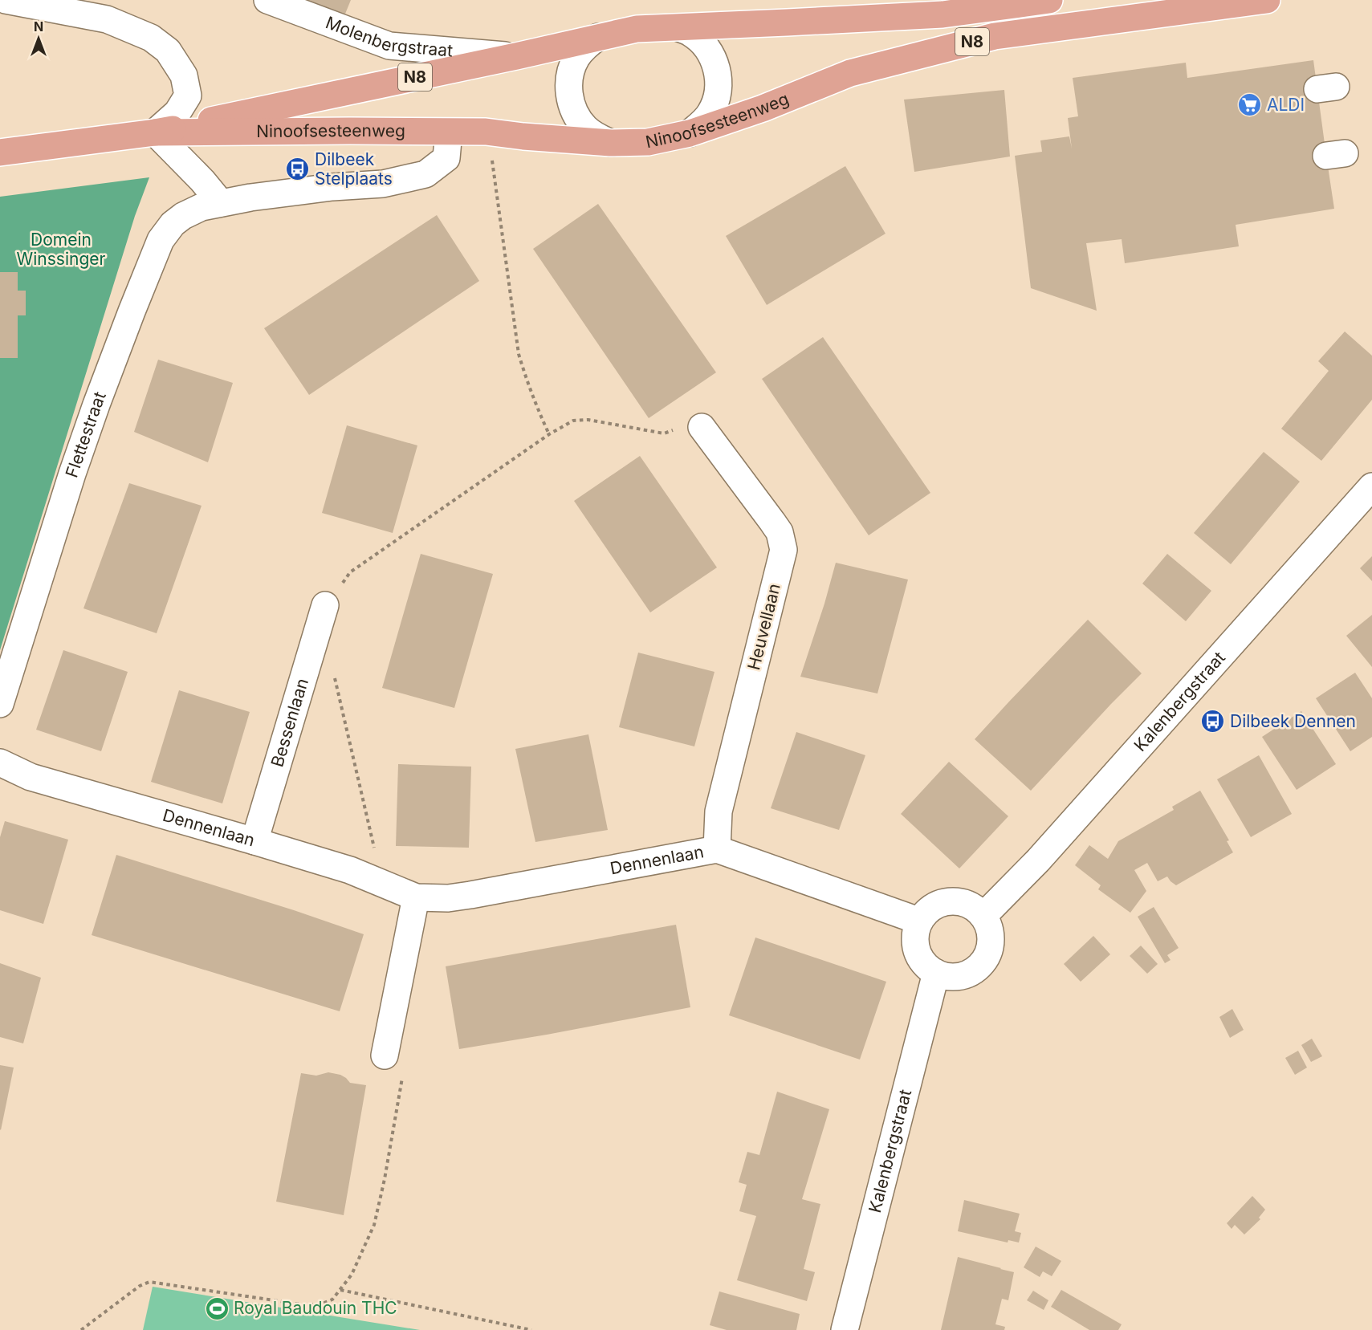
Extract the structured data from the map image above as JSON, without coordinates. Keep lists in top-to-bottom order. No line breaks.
{"streets":{"main road":["N8","Ninoofsesteenweg"],"street":["Molenbergstraat","Flettestraat","Heuvellaan","Kalenbergstraat","Bessenlaan","Dennenlaan"]},"crossings":[["Molenbergstraat","Ninoofsesteenweg"],["Ninoofsesteenweg","Flettestraat"],["Heuvellaan","Dennenlaan"],["Kalenbergstraat","Dennenlaan"],["Bessenlaan","Dennenlaan"]],"parks":["Domein Winssinger"],"places":{"supermarket":["ALDI"],"bus stop":["Dilbeek Stelplaats","Dilbeek Dennen"],"sports":["Royal Baudouin THC"]},"north":"top"}
